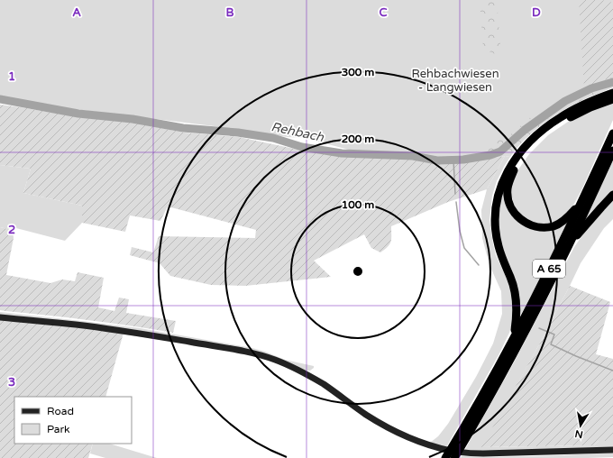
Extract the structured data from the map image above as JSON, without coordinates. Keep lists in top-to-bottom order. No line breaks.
{"streets":{"highway":["A 65"]},"water":["Rehbach"],"parks":["Rehbachwiesen - Langwiesen"],"legend":["Road","Park"],"north":"bottom","grid":{"columns":["A","B","C","D"],"rows":["1","2","3"]},"rings":["300 m","200 m","100 m"]}
